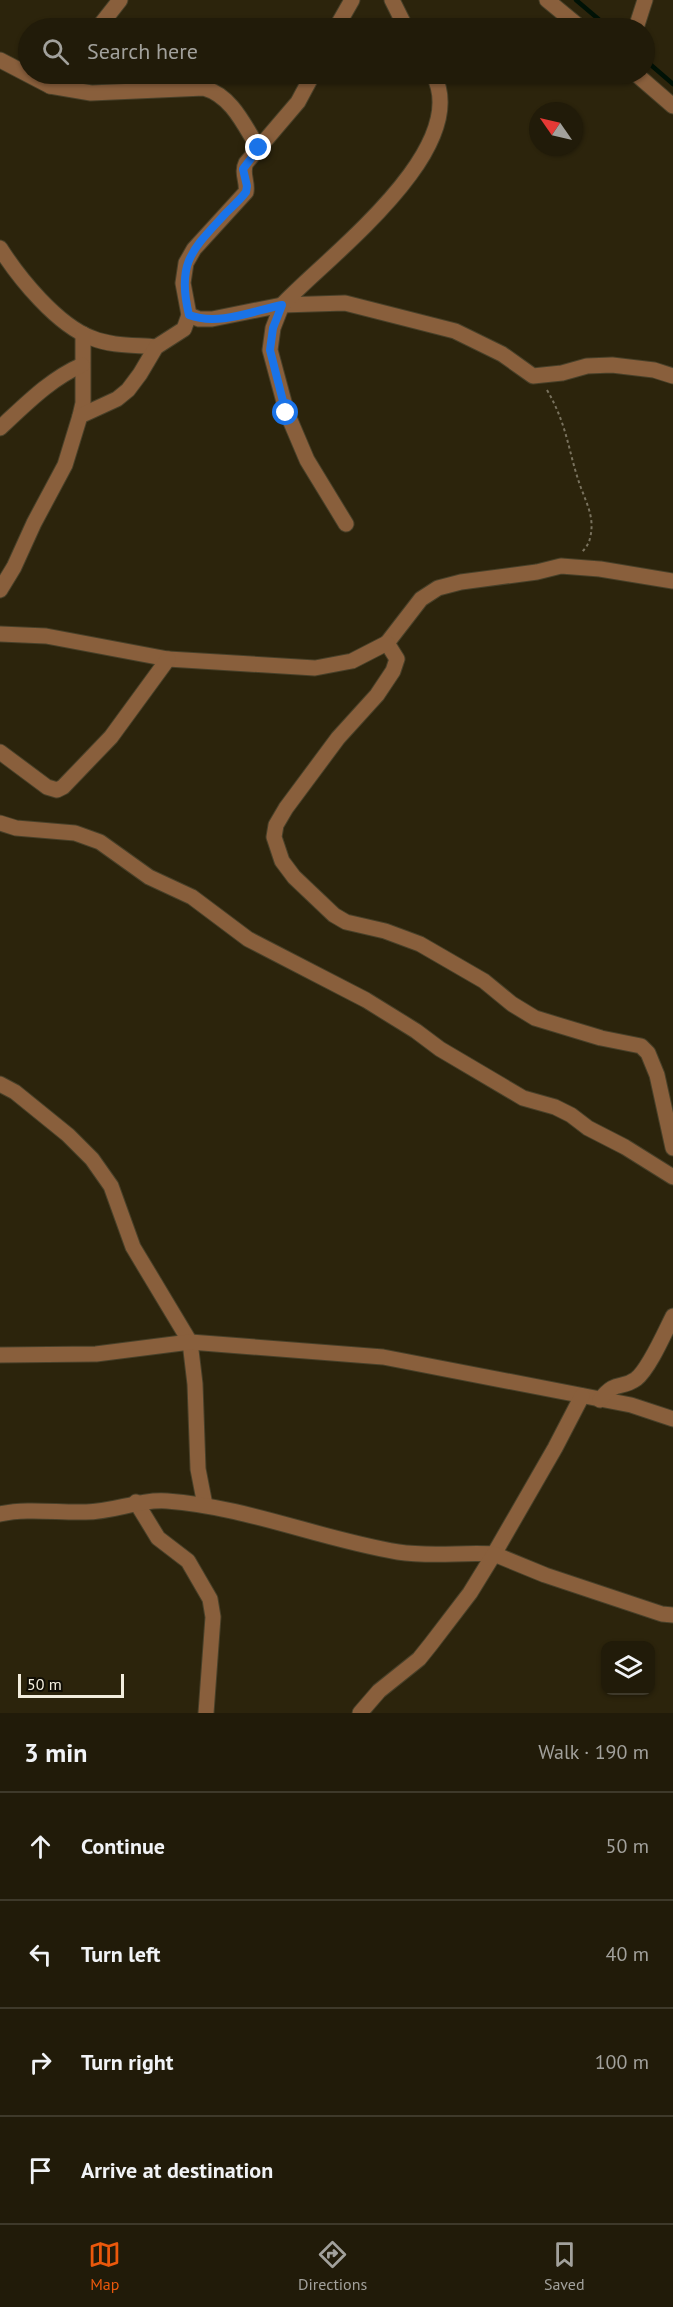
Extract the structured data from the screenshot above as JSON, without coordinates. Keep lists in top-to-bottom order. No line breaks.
{"scale_bar":"50 m","north":"top left","page":{"search":"Search here","scale":"50 m","heading":["3 min","Walk · 190 m"],"list":[["Continue","50 m"],["Turn left","40 m"],["Turn right","100 m"],"Arrive at destination"],"nav":["Map","Directions","Saved"]}}
